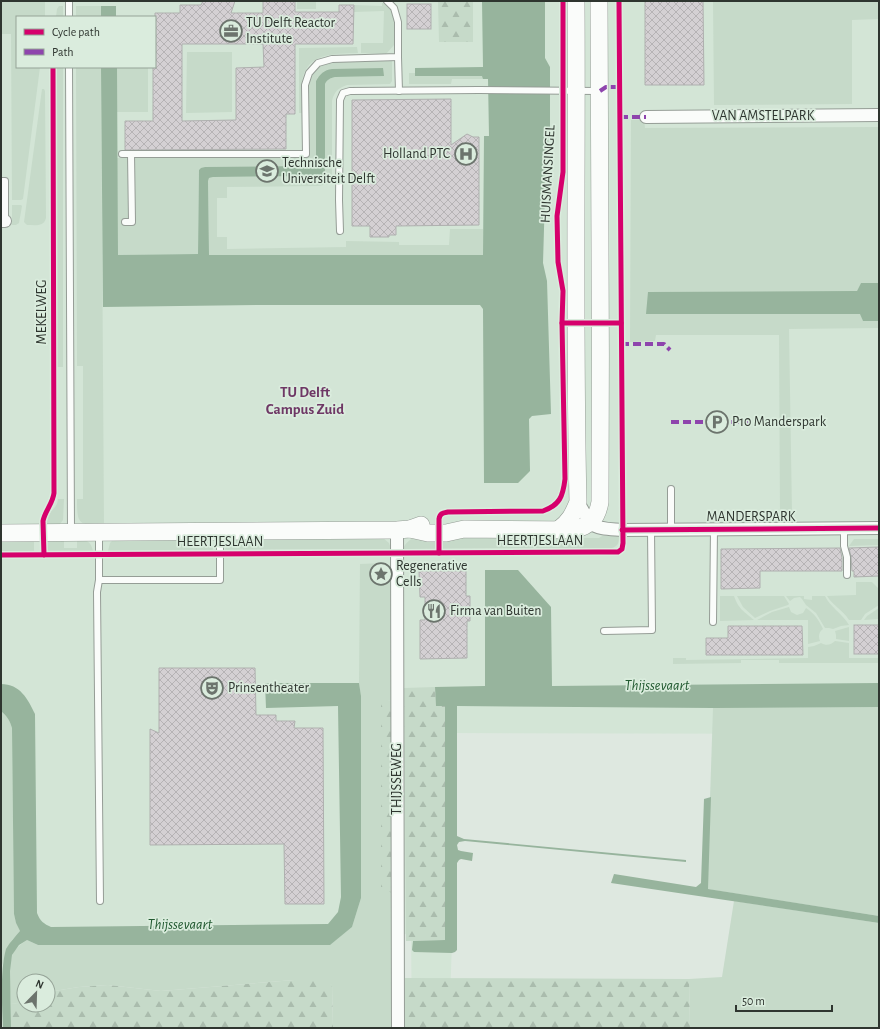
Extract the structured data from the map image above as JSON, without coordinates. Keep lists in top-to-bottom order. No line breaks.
{"streets":{"street":["VAN AMSTELPARK","HUISMANSINGEL","MANDERSPARK","HEERTJESLAAN","THIJSSEWEG"],"lane":["MEKELWEG"]},"crossings":[["HUISMANSINGEL","HEERTJESLAAN"],["MEKELWEG","HEERTJESLAAN"],["MANDERSPARK","HEERTJESLAAN"],["HEERTJESLAAN","THIJSSEWEG"]],"districts":["TU Delft Campus Zuid"],"water":["Thijssevaart"],"places":{"office":["TU Delft Reactor Institute"],"hospital":["Holland PTC"],"school or university":["Technische Universiteit Delft"],"parking":["P10 Manderspark"],"place":["Regenerative Cells"],"restaurant":["Firma van Buiten"],"theatre":["Prinsentheater"]},"legend":["Cycle path","Path"],"scale_bar":"50 m","north":"top right"}
